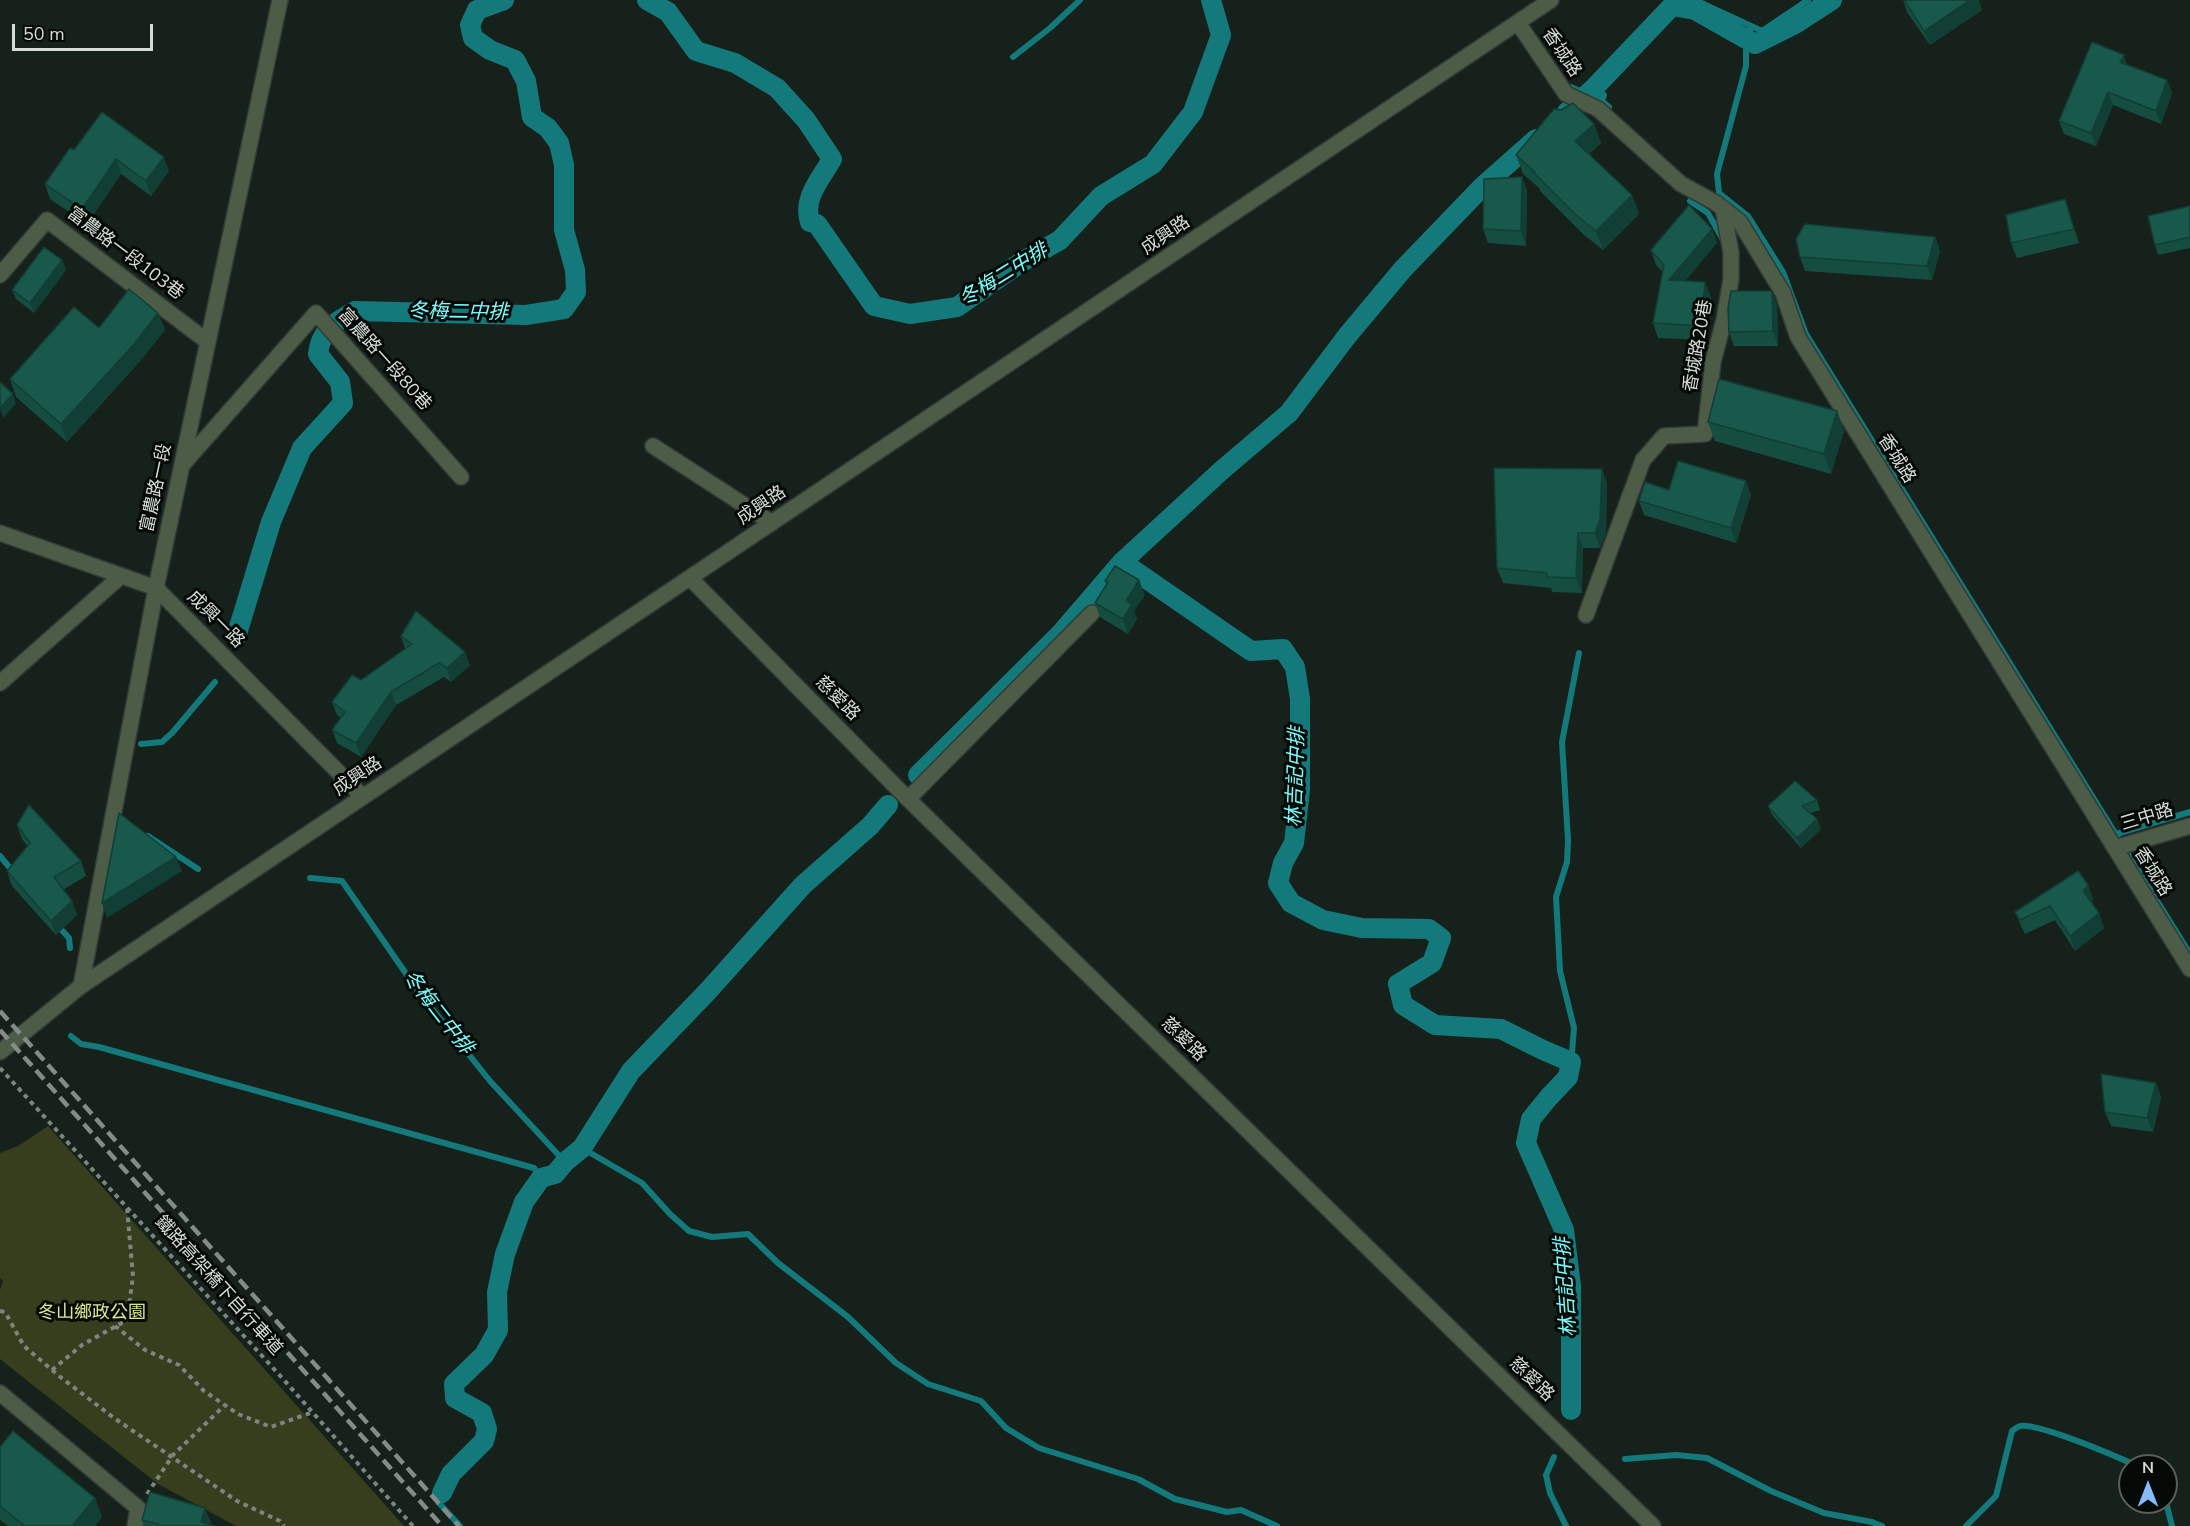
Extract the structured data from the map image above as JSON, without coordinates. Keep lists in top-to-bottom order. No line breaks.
{"streets":{"street":["香城路","成興路","富農路一段103巷","香城路20巷","富農路一段80巷","富農路一段","成興一路","慈愛路","三中路"],"path":["鐵路高架橋下自行車道"]},"crossings":[["香城路","成興路"],["香城路","香城路20巷"],["香城路","三中路"],["成興路","富農路一段"],["成興路","成興一路"],["成興路","慈愛路"],["富農路一段103巷","富農路一段"],["富農路一段80巷","富農路一段"],["富農路一段","成興一路"]],"water":["冬梅二中排","林吉記中排"],"parks":["冬山鄉政公園"],"scale_bar":"50 m","north":"top"}
